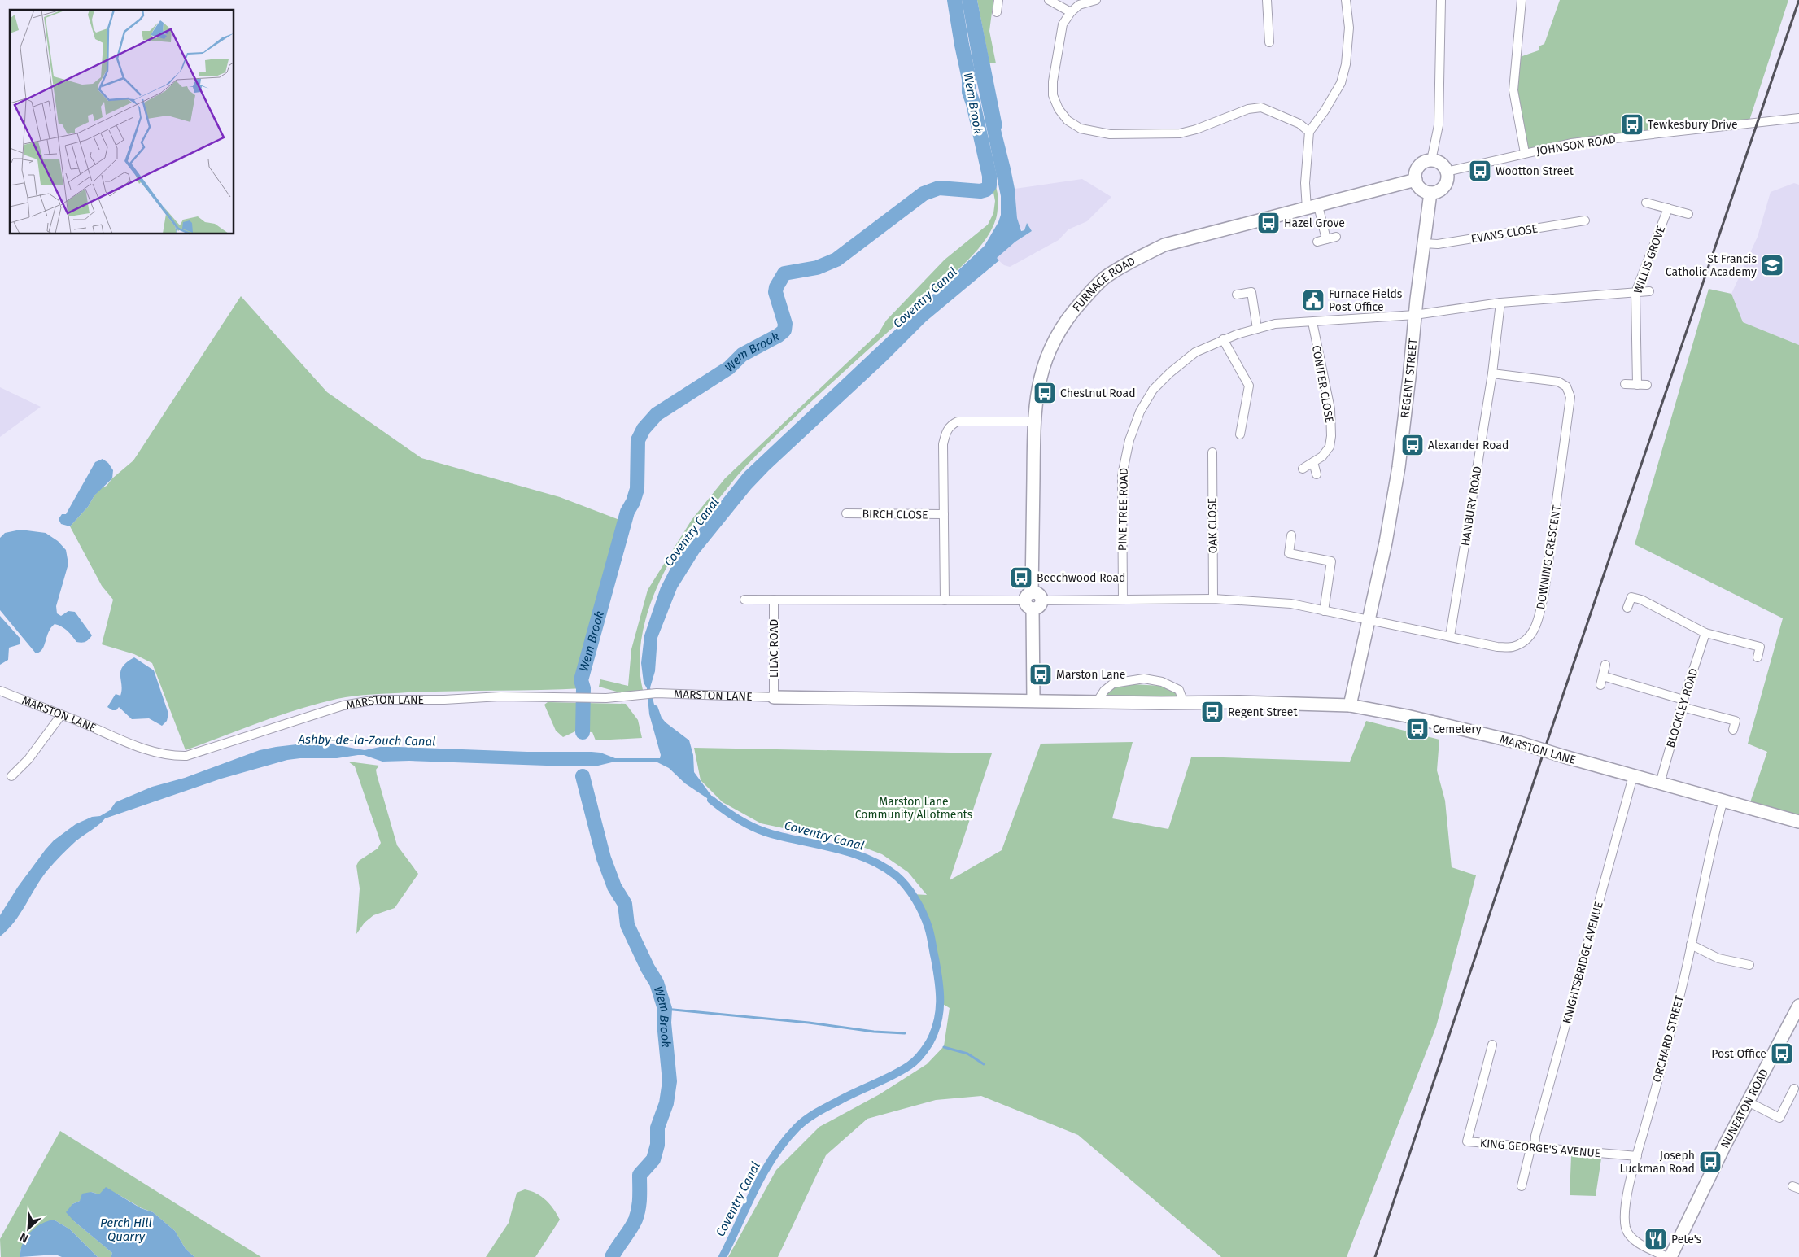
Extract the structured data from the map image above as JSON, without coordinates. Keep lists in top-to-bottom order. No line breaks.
{"streets":{"street":["JOHNSON ROAD","EVANS CLOSE","WILLIS GROVE","FURNACE ROAD","REGENT STREET","CONIFER CLOSE","HANBURY ROAD","PINE TREE ROAD","BIRCH CLOSE","OAK CLOSE","DOWNING CRESCENT","LILAC ROAD","MARSTON LANE","BLOCKLEY ROAD","KNIGHTSBRIDGE AVENUE","ORCHARD STREET","NUNEATON ROAD","KING GEORGE'S AVENUE"]},"crossings":[["JOHNSON ROAD","FURNACE ROAD"],["JOHNSON ROAD","REGENT STREET"],["EVANS CLOSE","REGENT STREET"],["FURNACE ROAD","REGENT STREET"],["FURNACE ROAD","MARSTON LANE"],["REGENT STREET","PINE TREE ROAD"],["REGENT STREET","DOWNING CRESCENT"],["REGENT STREET","MARSTON LANE"],["CONIFER CLOSE","PINE TREE ROAD"],["HANBURY ROAD","DOWNING CRESCENT"],["LILAC ROAD","MARSTON LANE"],["MARSTON LANE","BLOCKLEY ROAD"],["MARSTON LANE","KNIGHTSBRIDGE AVENUE"],["MARSTON LANE","ORCHARD STREET"],["KNIGHTSBRIDGE AVENUE","KING GEORGE'S AVENUE"],["ORCHARD STREET","KING GEORGE'S AVENUE"]],"water":["Wem Brook","Coventry Canal","Ashby-de-la-Zouch Canal","Perch Hill Quarry"],"parks":["Marston Lane Community Allotments"],"places":{"bus stop":["Tewkesbury Drive","Wootton Street","Hazel Grove","Chestnut Road","Alexander Road","Beechwood Road","Marston Lane","Regent Street","Cemetery","Post Office","Joseph Luckman Road"],"school or university":["St Francis Catholic Academy"],"public building":["Furnace Fields Post Office"],"restaurant":["Pete's"]},"north":"bottom left"}
